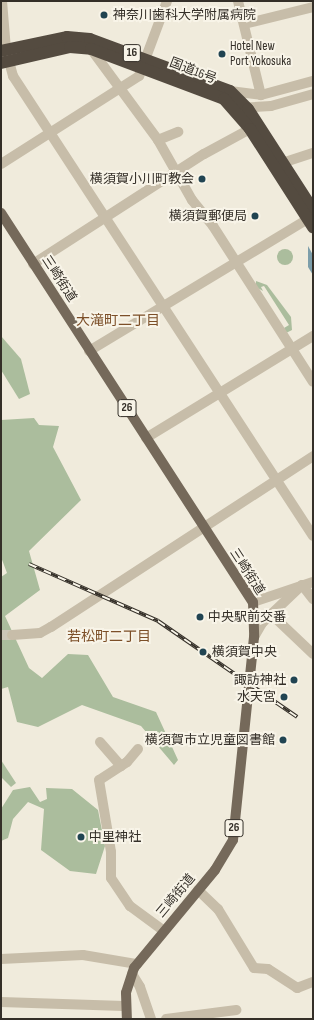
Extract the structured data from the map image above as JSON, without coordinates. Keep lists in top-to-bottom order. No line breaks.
{"streets":{"highway":["16","国道16号"],"main road":["三崎街道","26"]},"districts":["大滝町二丁目","若松町二丁目"],"places":["神奈川歯科大学附属病院","Hotel New Port Yokosuka","横須賀小川町教会","横須賀郵便局","中央駅前交番","横須賀中央","諏訪神社","水天宮","横須賀市立児童図書館","中里神社"]}
